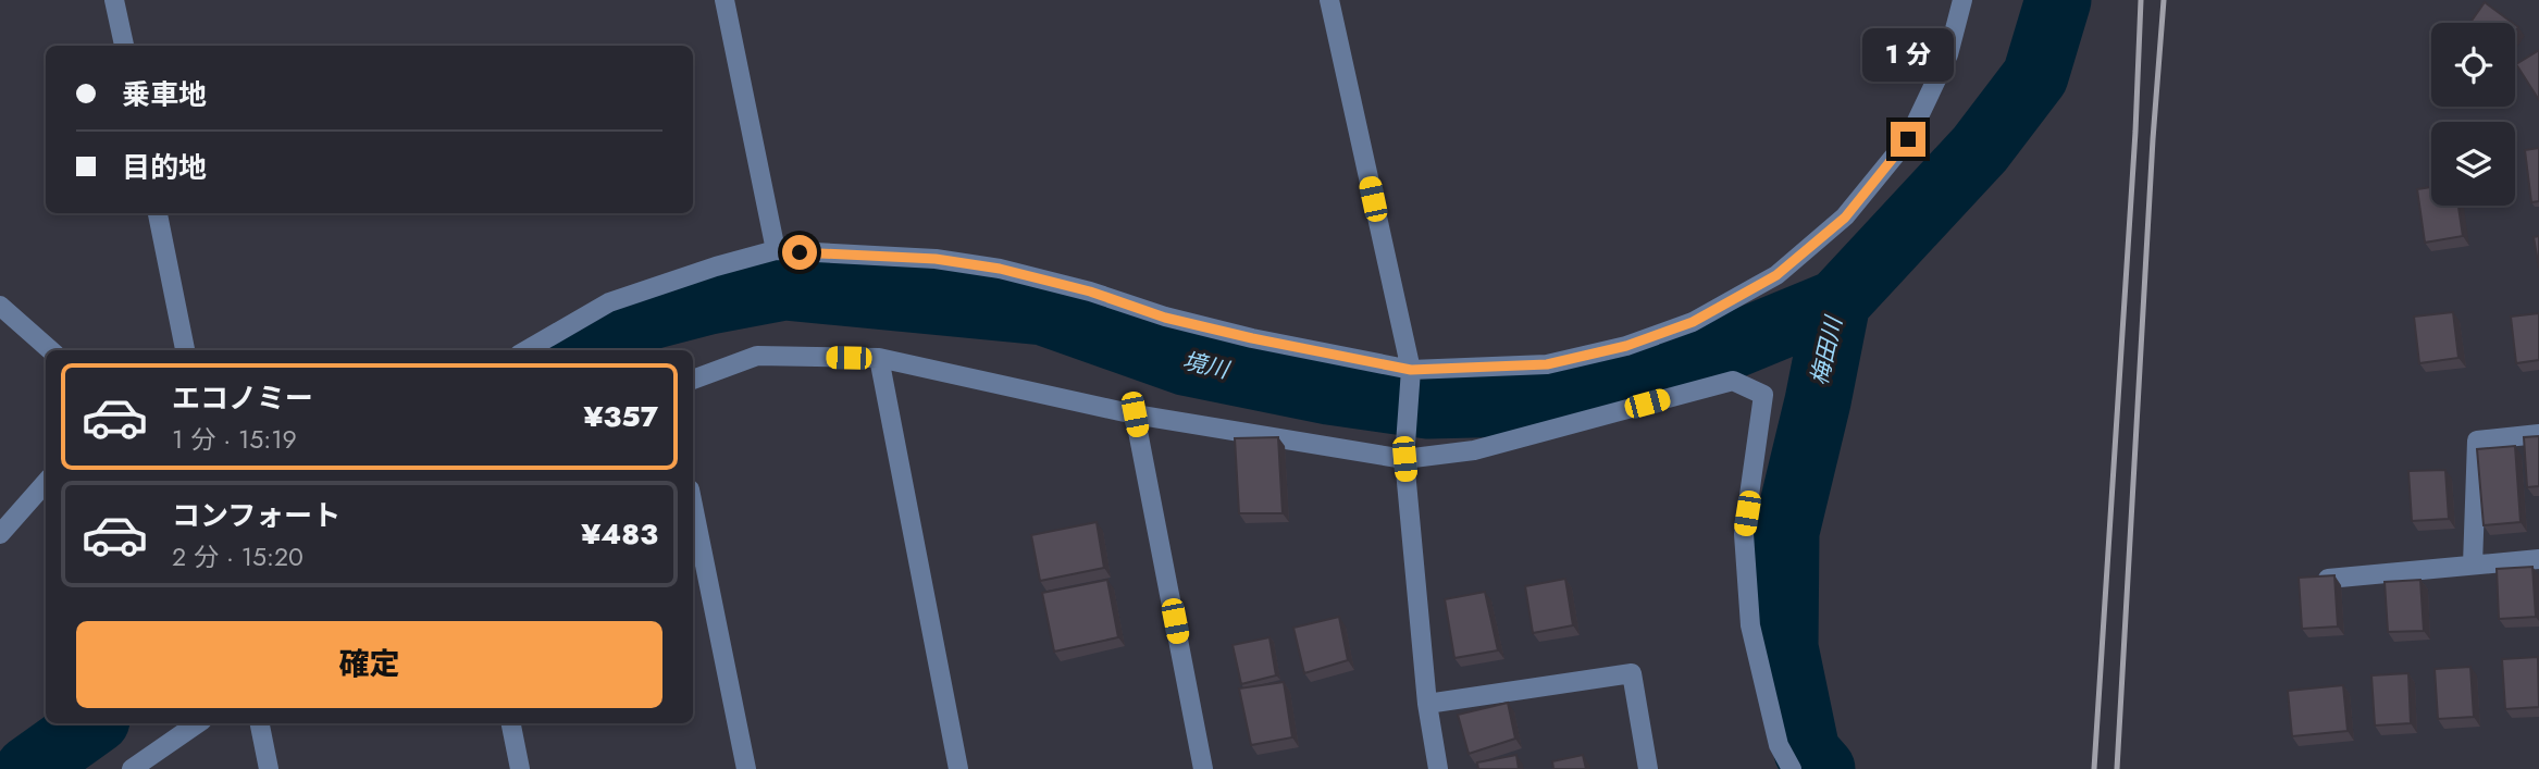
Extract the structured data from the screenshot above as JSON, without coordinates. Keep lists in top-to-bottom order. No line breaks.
{"water":["梅田川","境川"],"page":{"bubble":"1 分","banner":["乗車地","目的地"],"list":[{"name":"エコノミー","note":"1 分 · 15:19","value":"¥357"},{"name":"コンフォート","note":"2 分 · 15:20","value":"¥483"}],"buttons":"確定"}}
